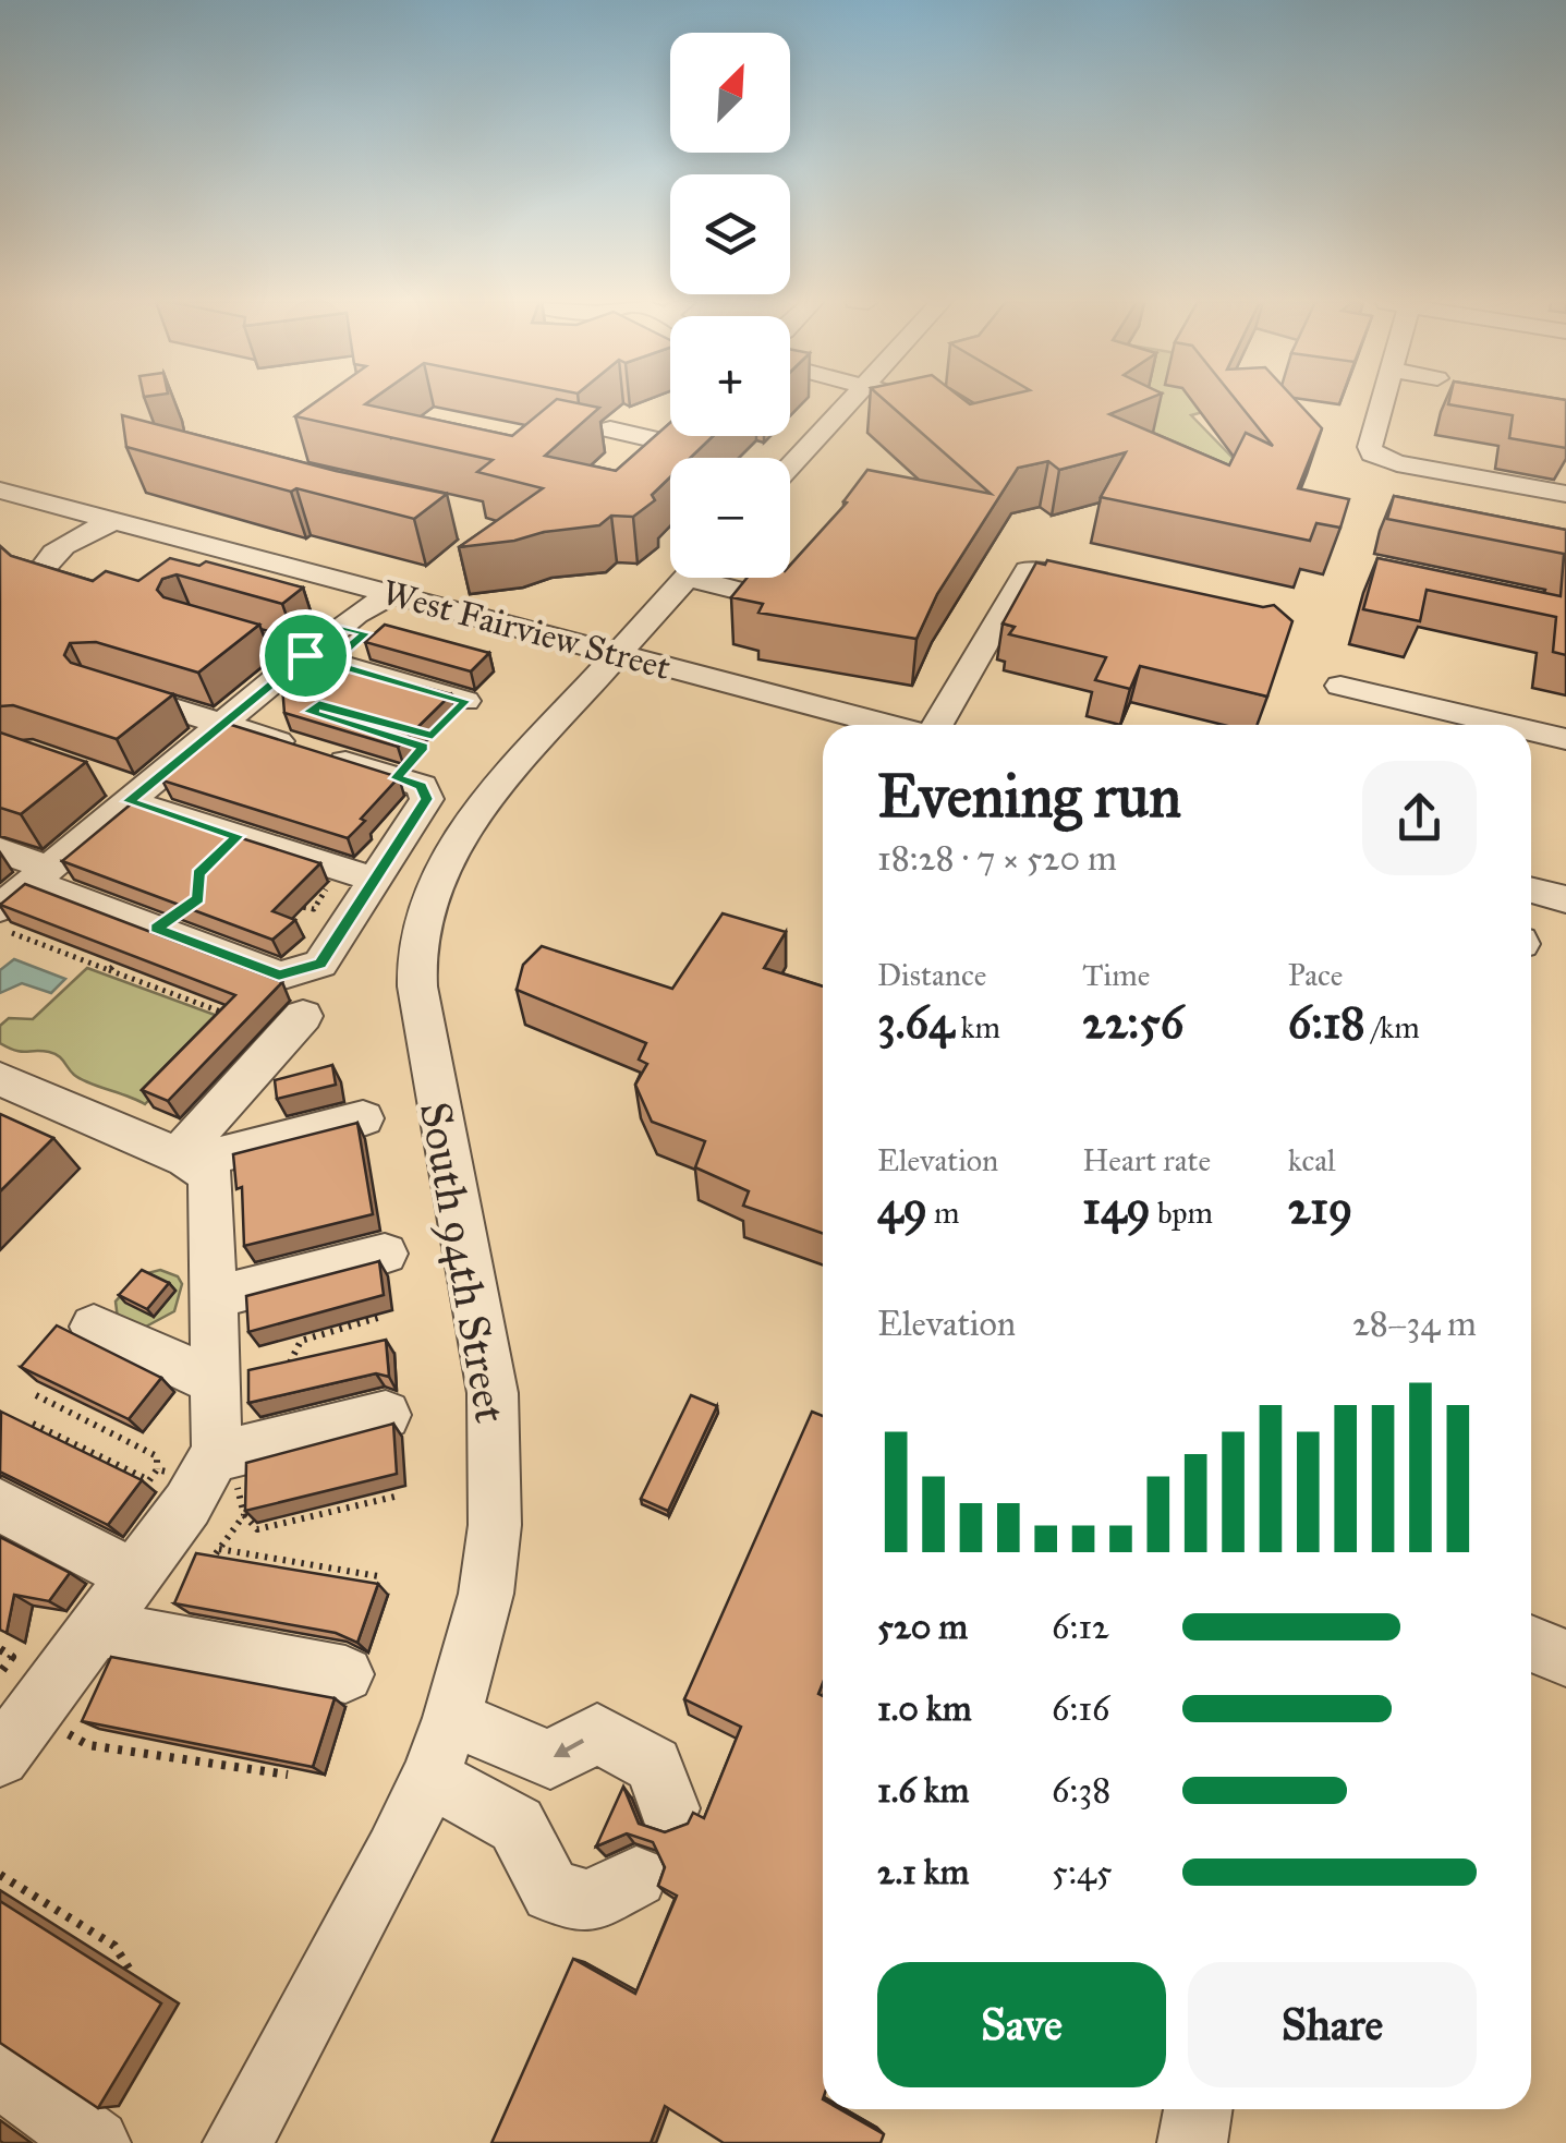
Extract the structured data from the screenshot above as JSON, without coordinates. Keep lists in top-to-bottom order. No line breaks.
{"streets":{"street":["West Fairview Street","South 94th Street"]},"crossings":[["West Fairview Street","South 94th Street"]],"north":"top right","page":{"map_buttons":["+","−"],"heading":["Evening run","18:28 · 7 × 520 m"],"stats":[["Distance","3.64 km"],["Time","22:56"],["Pace","6:18 /km"],["Elevation","49 m"],["Heart rate","149 bpm"],["kcal","219"]],"chart":["Elevation","28–34 m"],"list":[{"name":"520 m","note":"6:12"},{"name":"1.0 km","note":"6:16"},{"name":"1.6 km","note":"6:38"},{"name":"2.1 km","note":"5:45"}],"buttons":["Save","Share"]}}
